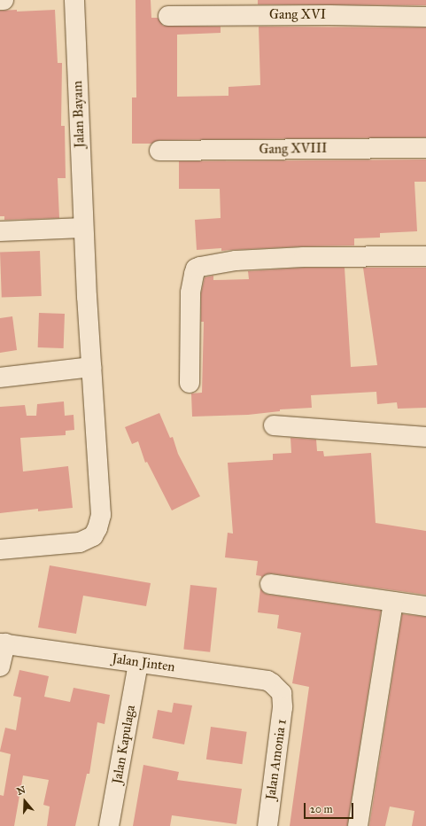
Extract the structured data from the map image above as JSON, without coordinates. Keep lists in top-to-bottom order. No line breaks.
{"streets":{"street":["Gang XVI","Jalan Bayam","Gang XVIII","Jalan Jinten","Jalan Kapulaga","Jalan Amonia 1"]},"crossings":[["Jalan Jinten","Jalan Kapulaga"],["Jalan Jinten","Jalan Amonia 1"]],"scale_bar":"20 m","north":"top"}
